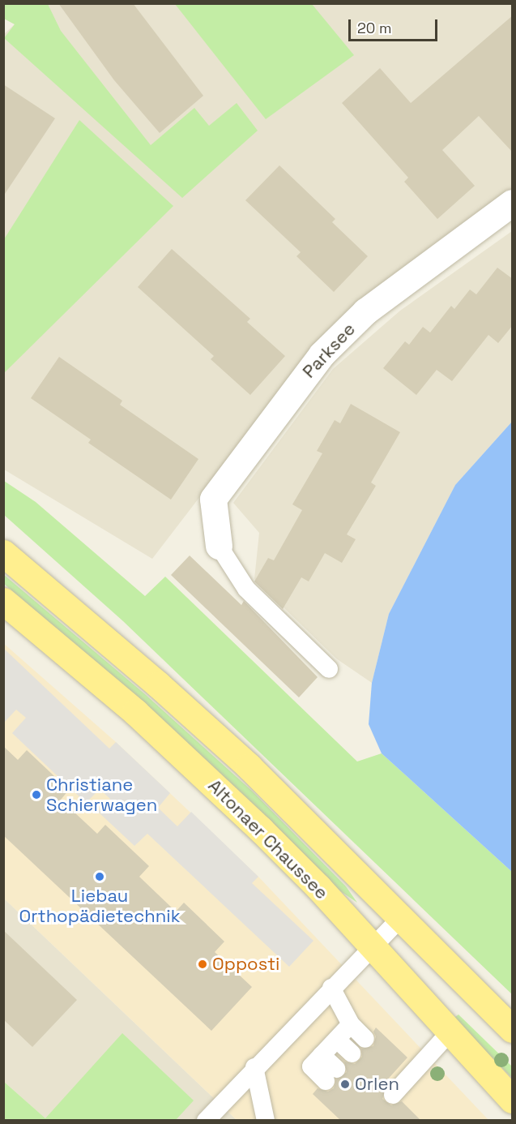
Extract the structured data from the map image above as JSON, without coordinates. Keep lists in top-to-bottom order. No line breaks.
{"streets":{"main road":["Altonaer Chaussee"],"street":["Parksee"]},"places":["Christiane Schierwagen","Liebau Orthopädietechnik","Opposti","Orlen"],"scale_bar":"20 m"}
